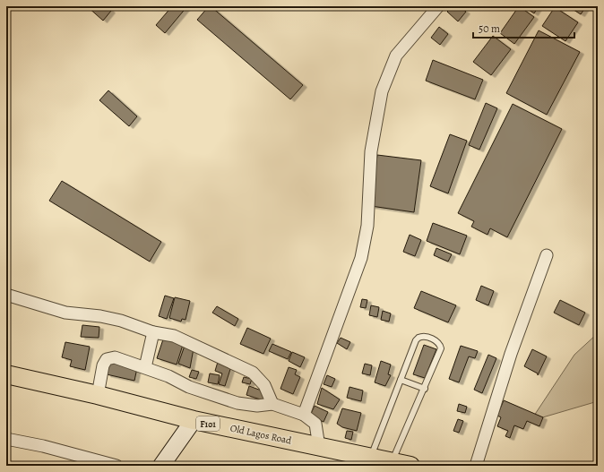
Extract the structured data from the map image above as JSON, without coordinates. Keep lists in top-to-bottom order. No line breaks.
{"streets":{"main road":["F101","Old Lagos Road"]},"scale_bar":"50 m"}
